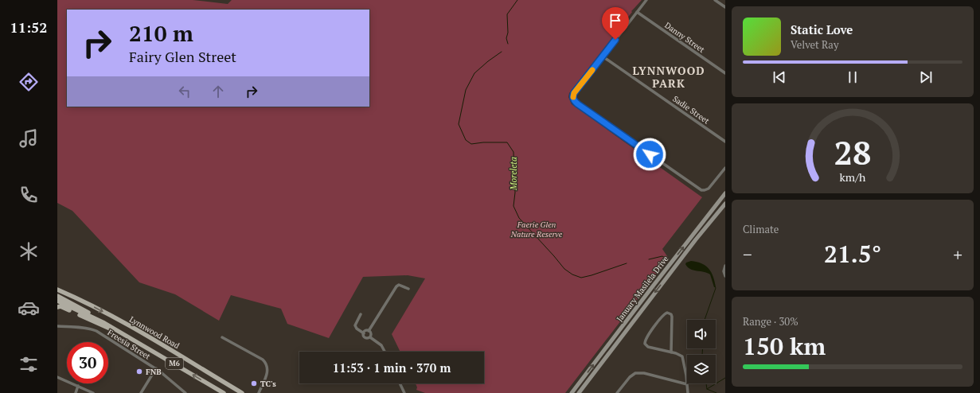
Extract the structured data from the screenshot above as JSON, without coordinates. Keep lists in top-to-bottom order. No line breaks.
{"streets":{"main road":["January Masilela Drive","Lynnwood Road","M6"],"street":["Danny Street","Sadie Street","Freesia Street"]},"districts":["LYNNWOOD PARK"],"water":["Moreleta"],"parks":["Faerie Glen Nature Reserve"],"places":["FNB","TC's"],"page":{"tabs":"11:52","turn":["210 m","Fairy Glen Street"],"song":["Static Love","Velvet Ray"],"tile":["Climate",["Range · 30%","150 km"]],"heat":["−","21.5°","+"],"limit":"30","trip":"11:53 · 1 min · 370 m","gauge":["28","km/h"]}}
